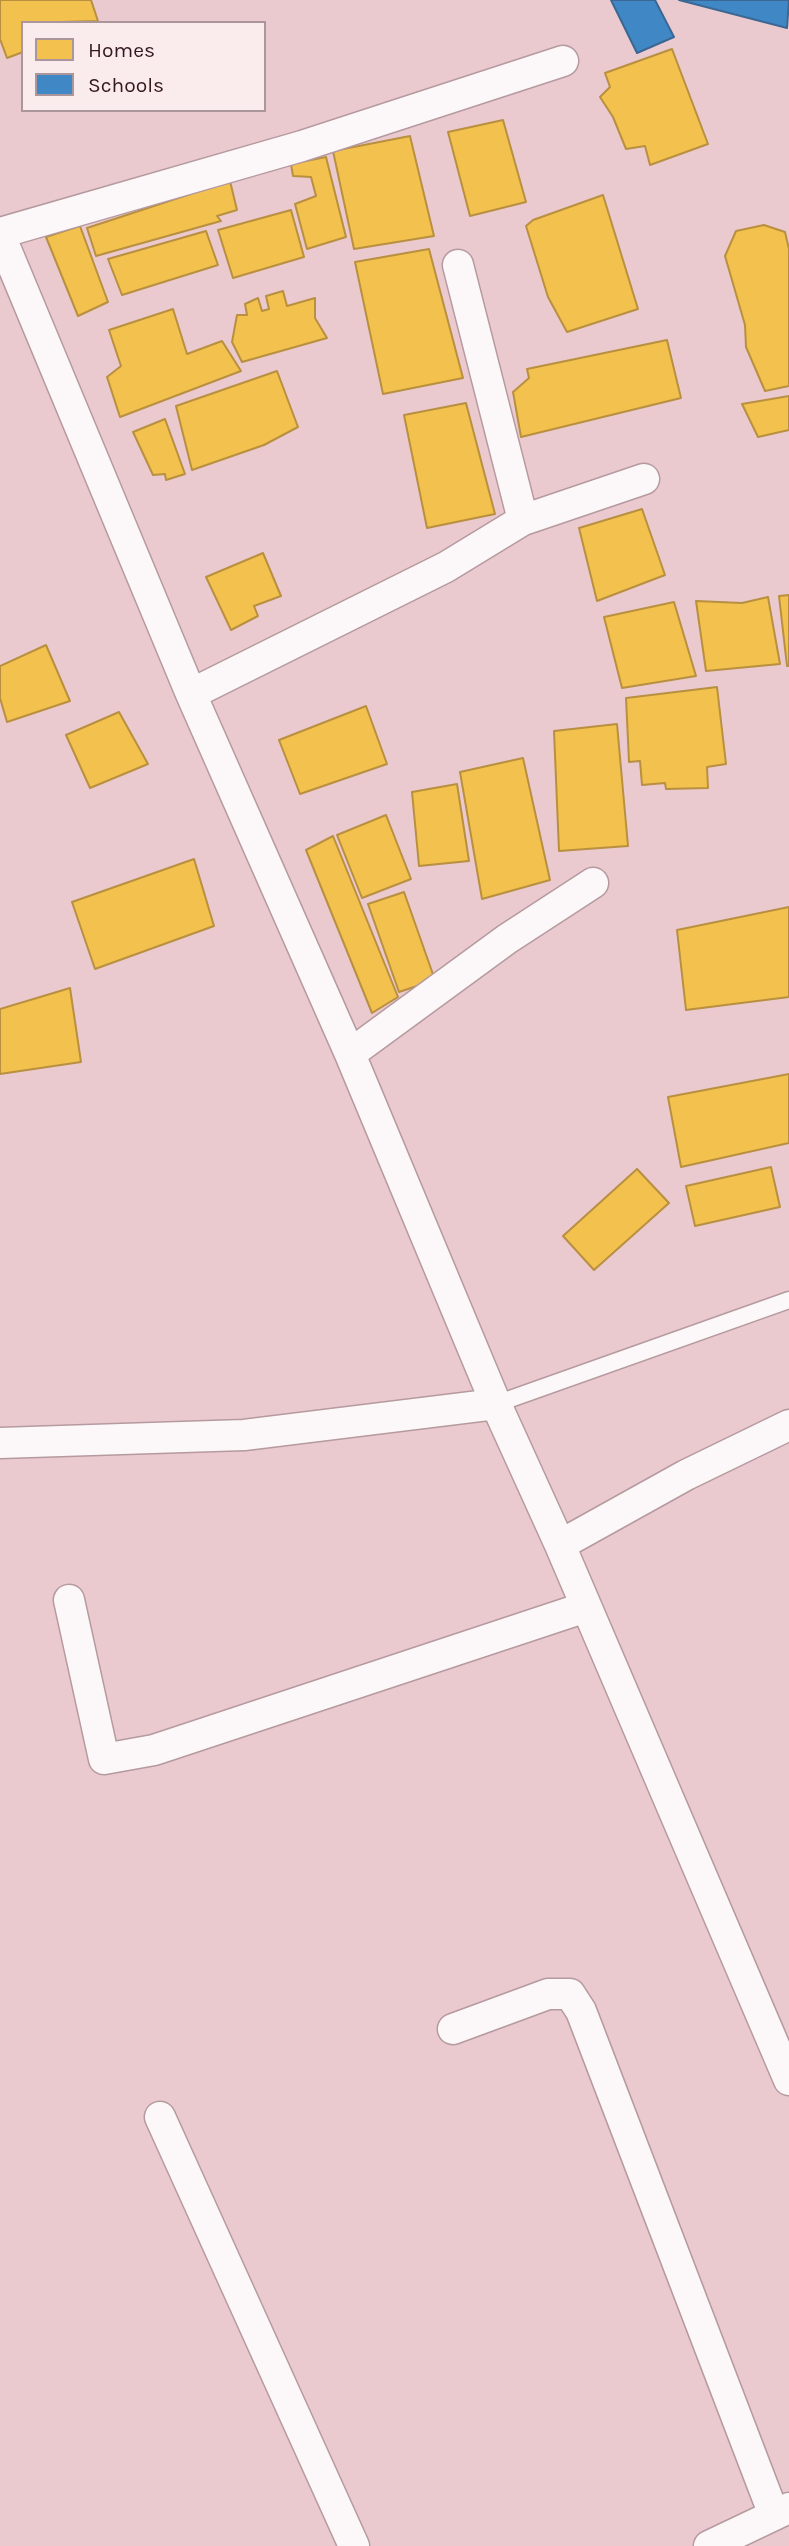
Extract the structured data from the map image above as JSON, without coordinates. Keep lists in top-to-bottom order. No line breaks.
{"legend":["Homes","Schools"]}
